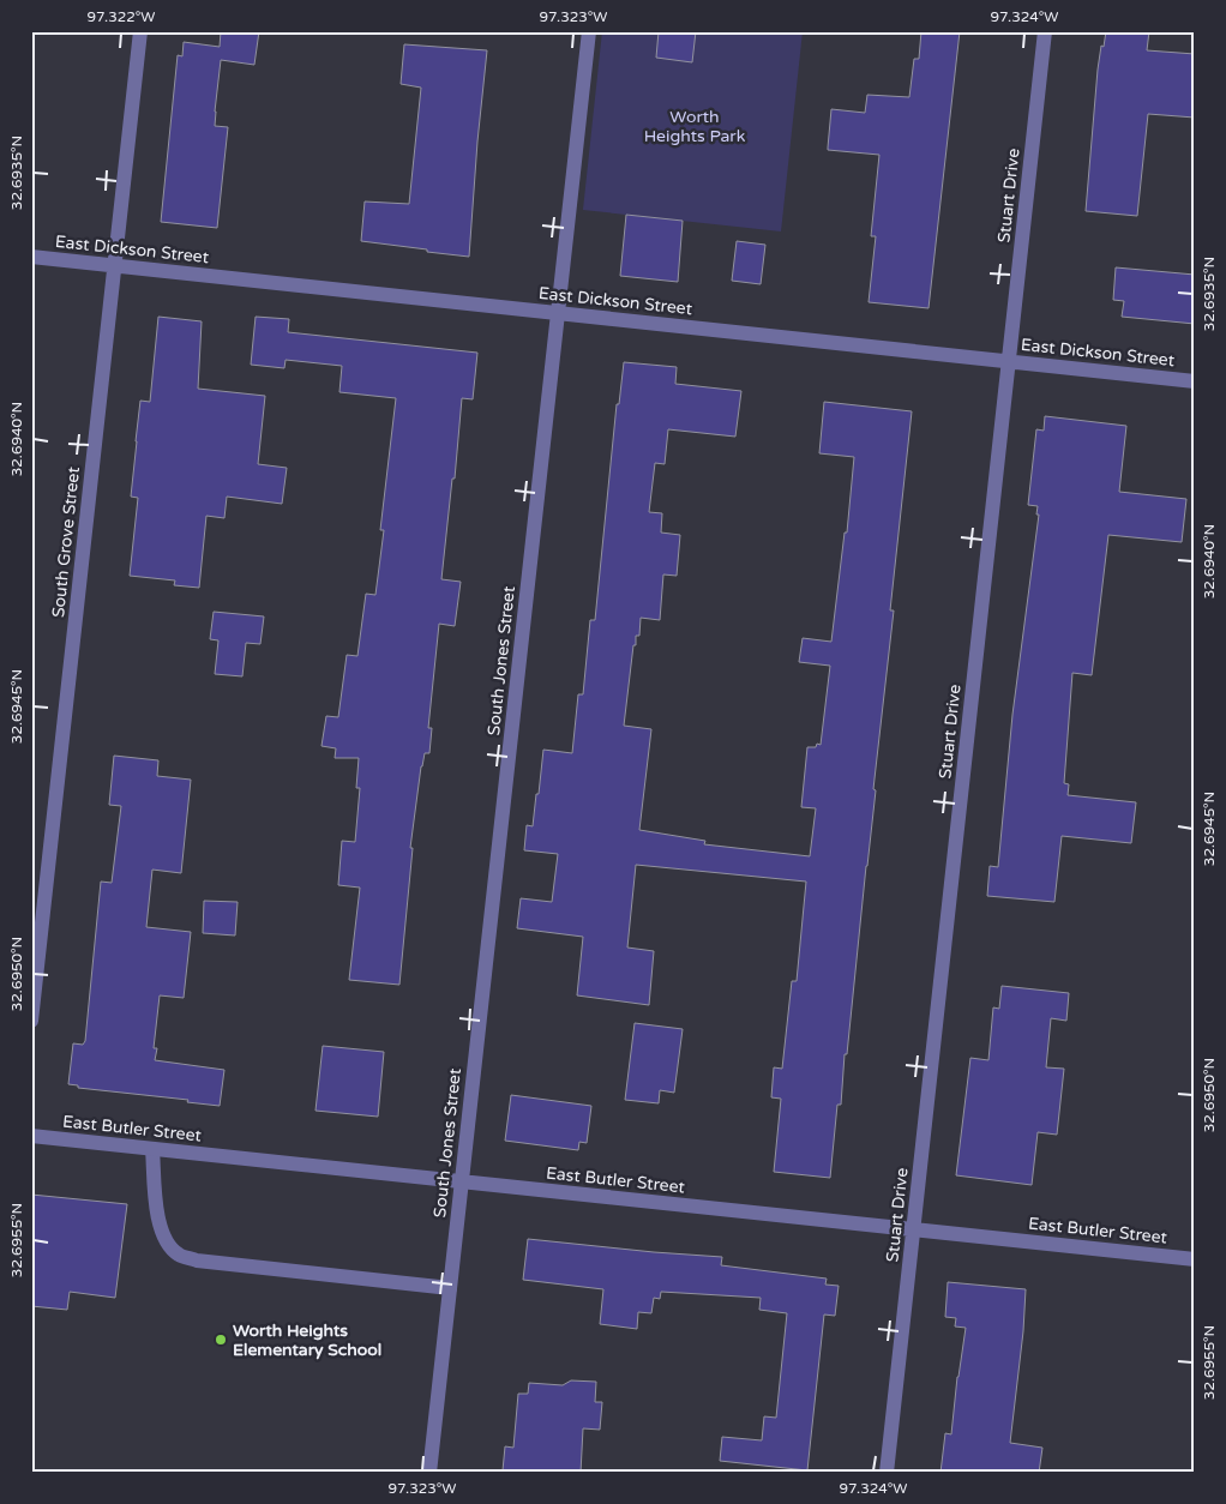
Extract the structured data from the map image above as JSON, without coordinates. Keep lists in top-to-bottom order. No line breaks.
{"streets":{"street":["Stuart Drive","East Dickson Street","South Grove Street","South Jones Street","East Butler Street"]},"crossings":[["Stuart Drive","East Dickson Street"],["Stuart Drive","East Butler Street"],["East Dickson Street","South Grove Street"],["East Dickson Street","South Jones Street"],["South Jones Street","East Butler Street"]],"parks":["Worth Heights Park"],"places":["Worth Heights Elementary School"],"coordinates":["97.322°W","97.323°W","97.324°W","32.6935°N","32.6940°N","32.6945°N","32.6950°N","32.6955°N"]}
